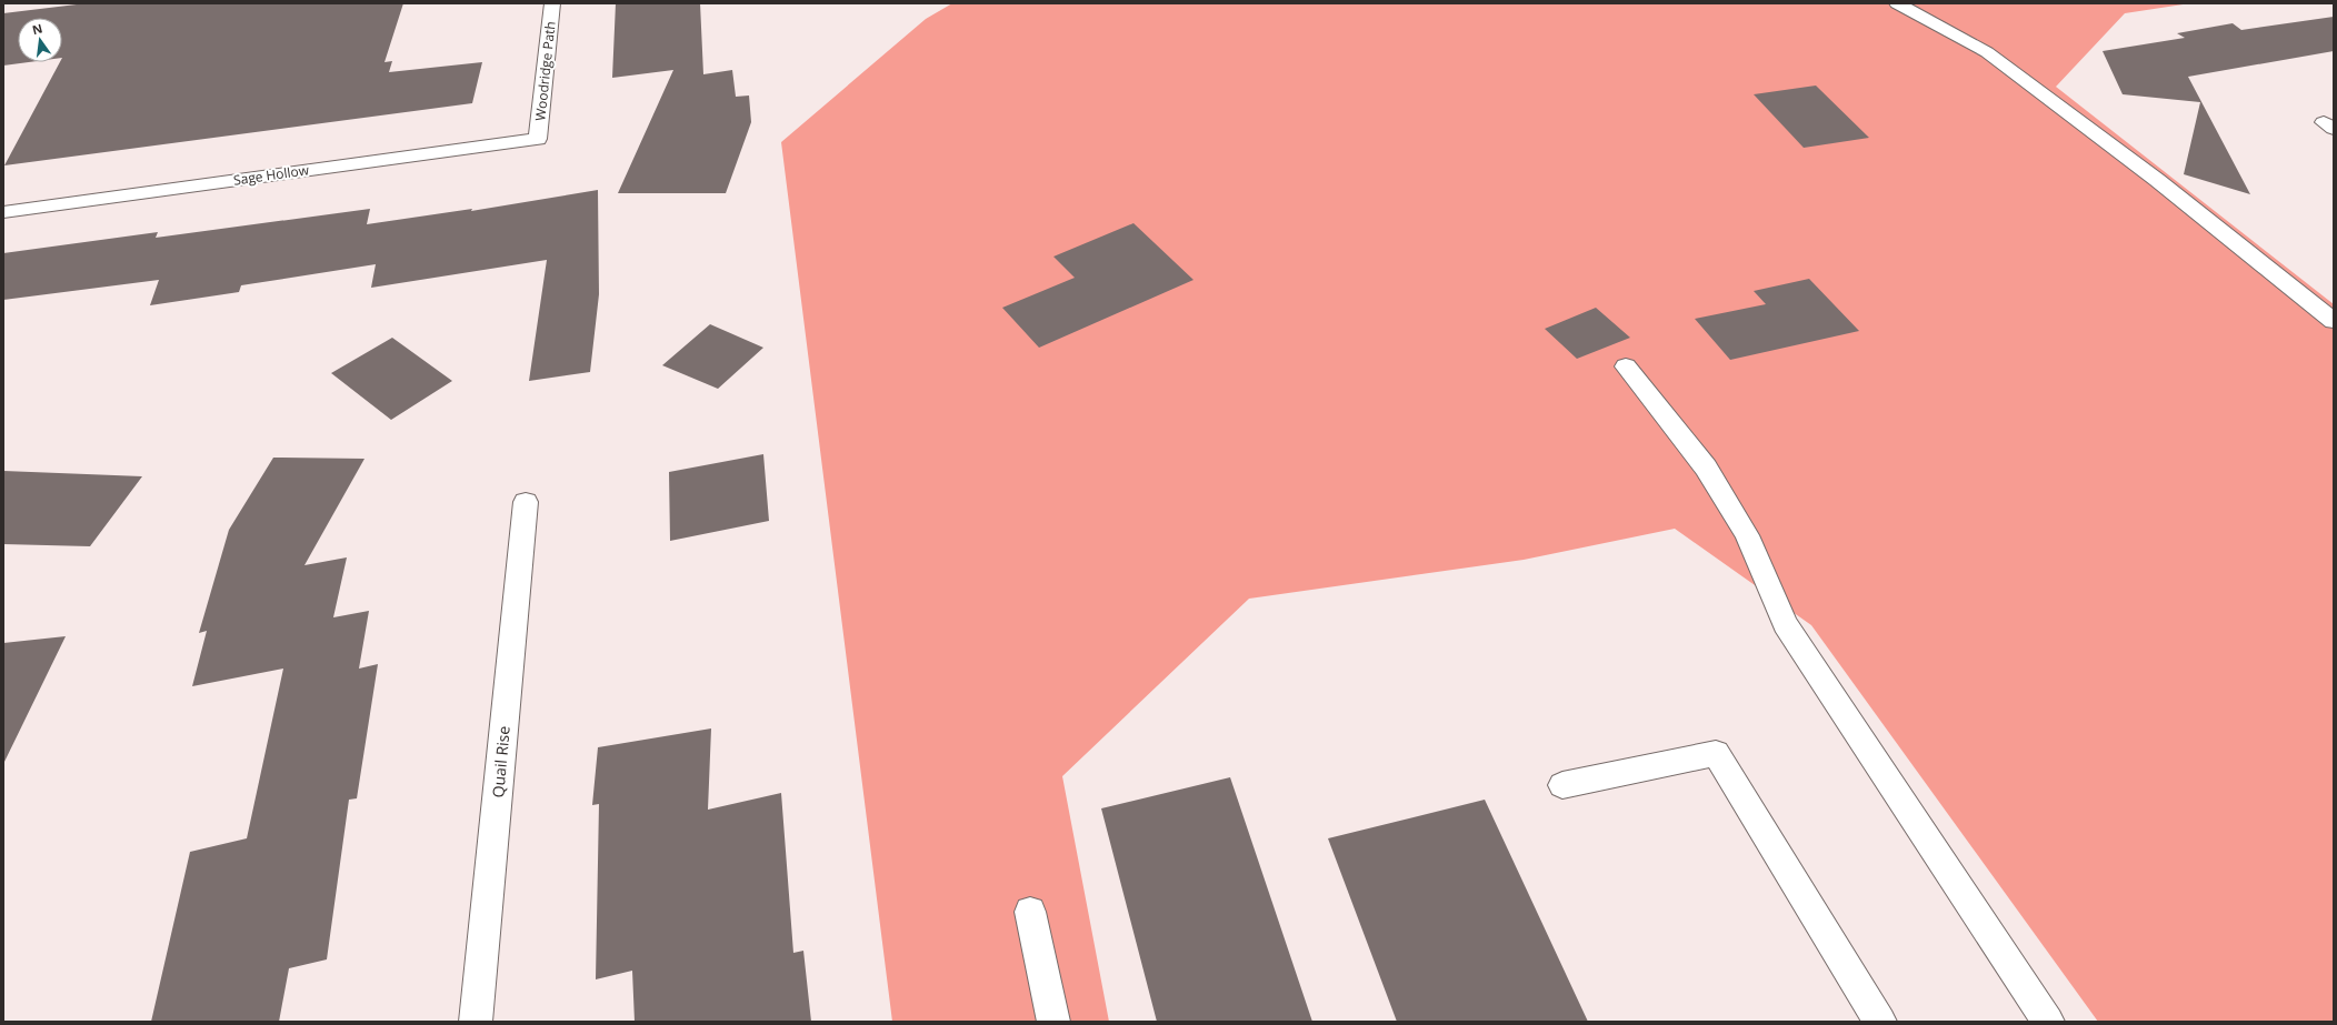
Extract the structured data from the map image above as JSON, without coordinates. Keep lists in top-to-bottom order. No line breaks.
{"streets":{"street":["Woodridge Path","Sage Hollow","Quail Rise"]},"crossings":[["Woodridge Path","Sage Hollow"]],"north":"top"}
